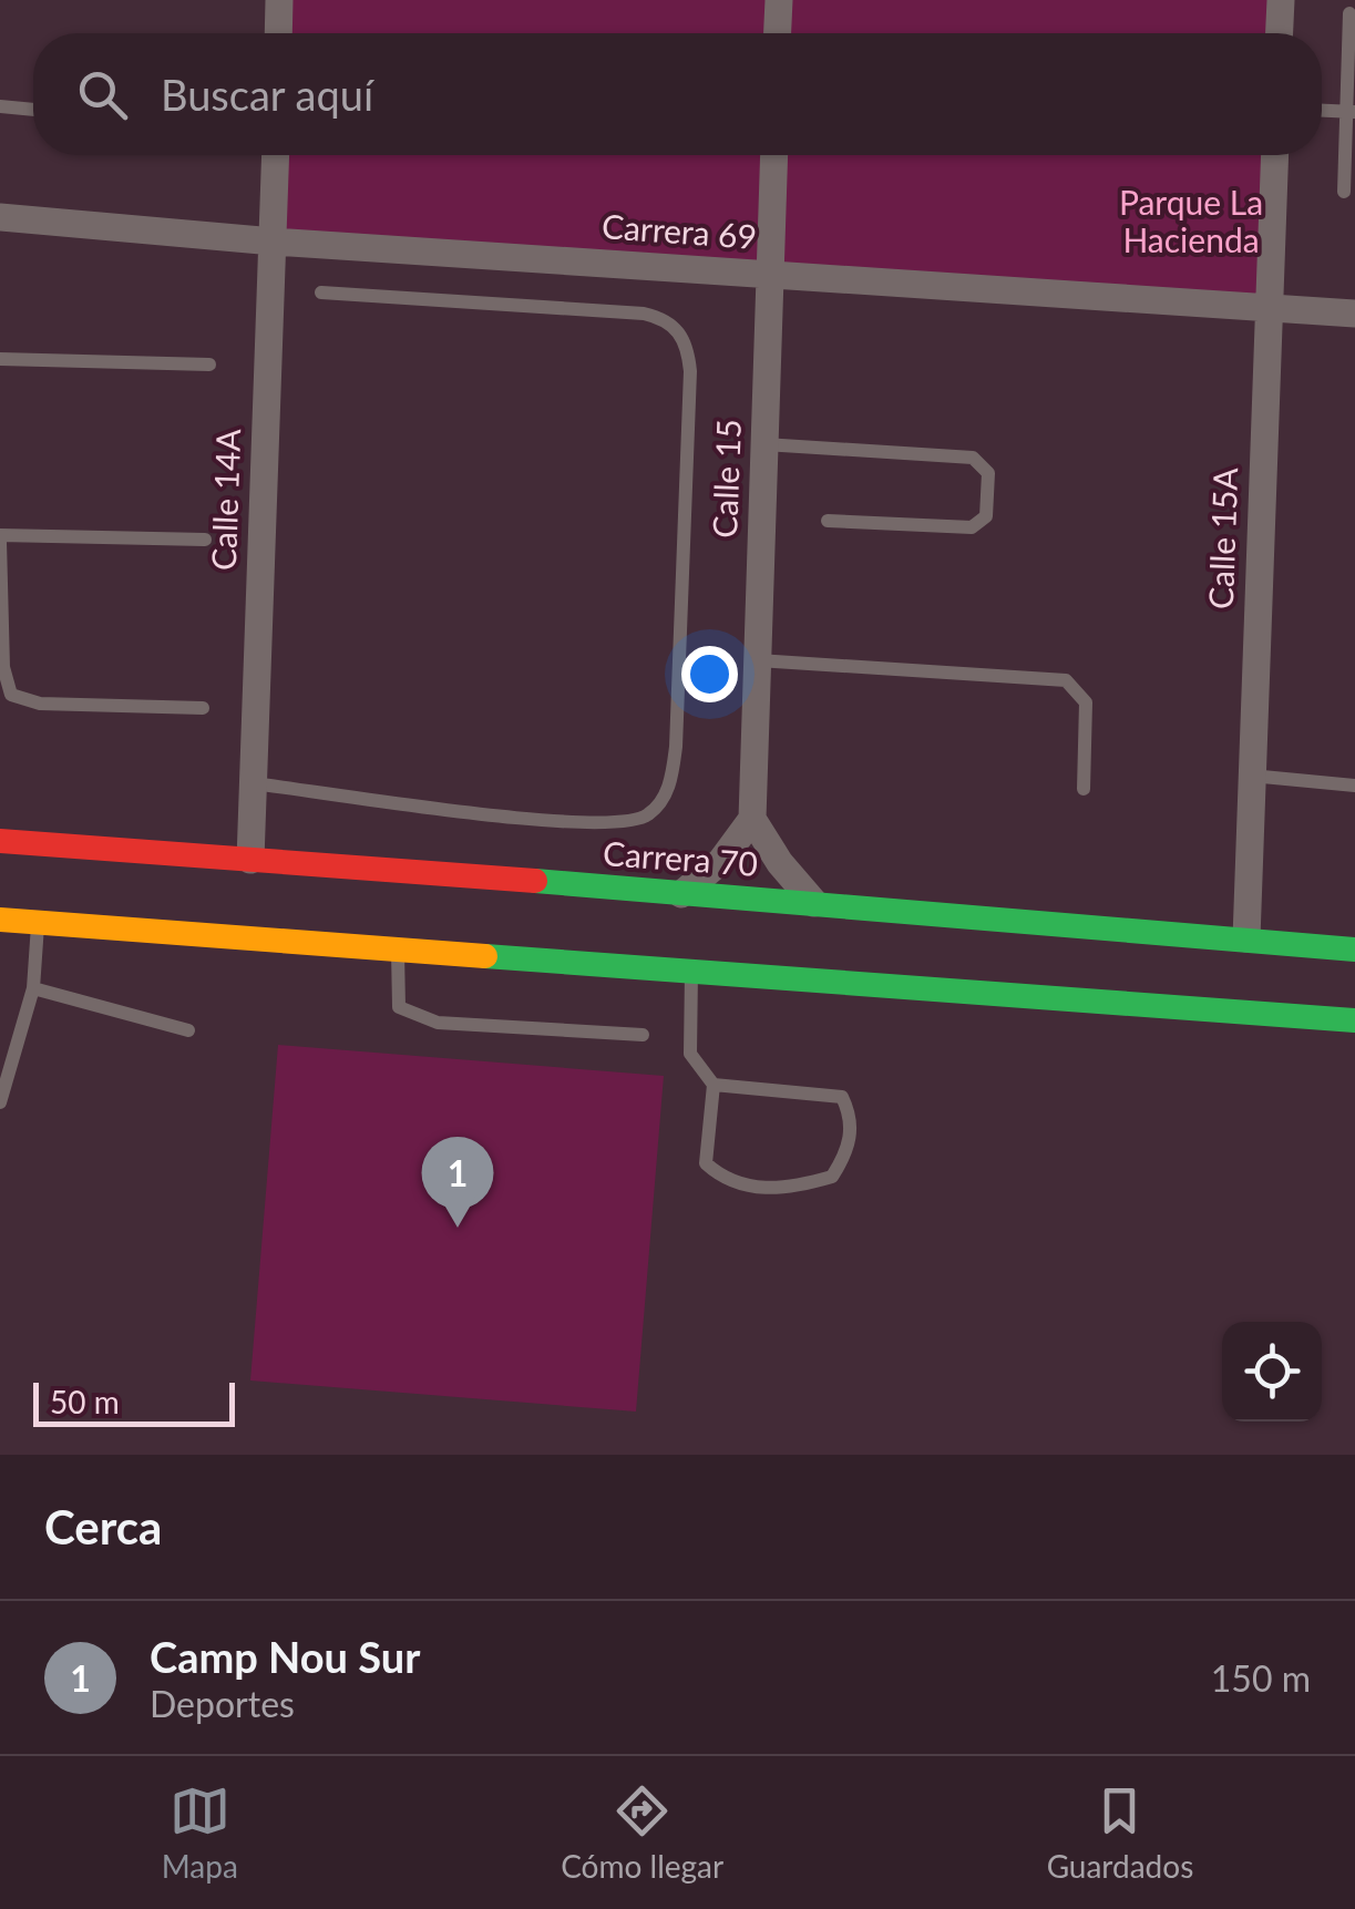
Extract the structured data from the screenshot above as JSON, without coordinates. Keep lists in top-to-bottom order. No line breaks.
{"streets":{"street":["Carrera 69","Calle 15","Calle 14A","Calle 15A","Carrera 70"]},"crossings":[["Carrera 69","Calle 15"],["Carrera 69","Calle 14A"],["Carrera 69","Calle 15A"],["Calle 14A","Carrera 70"],["Calle 15A","Carrera 70"]],"parks":["Parque La Hacienda"],"scale_bar":"50 m","page":{"search":"Buscar aquí","pins":"1","scale":"50 m","heading":"Cerca","list":[{"mark":"1","name":"Camp Nou Sur","note":"Deportes","value":"150 m"}],"nav":["Mapa","Cómo llegar","Guardados"]}}
